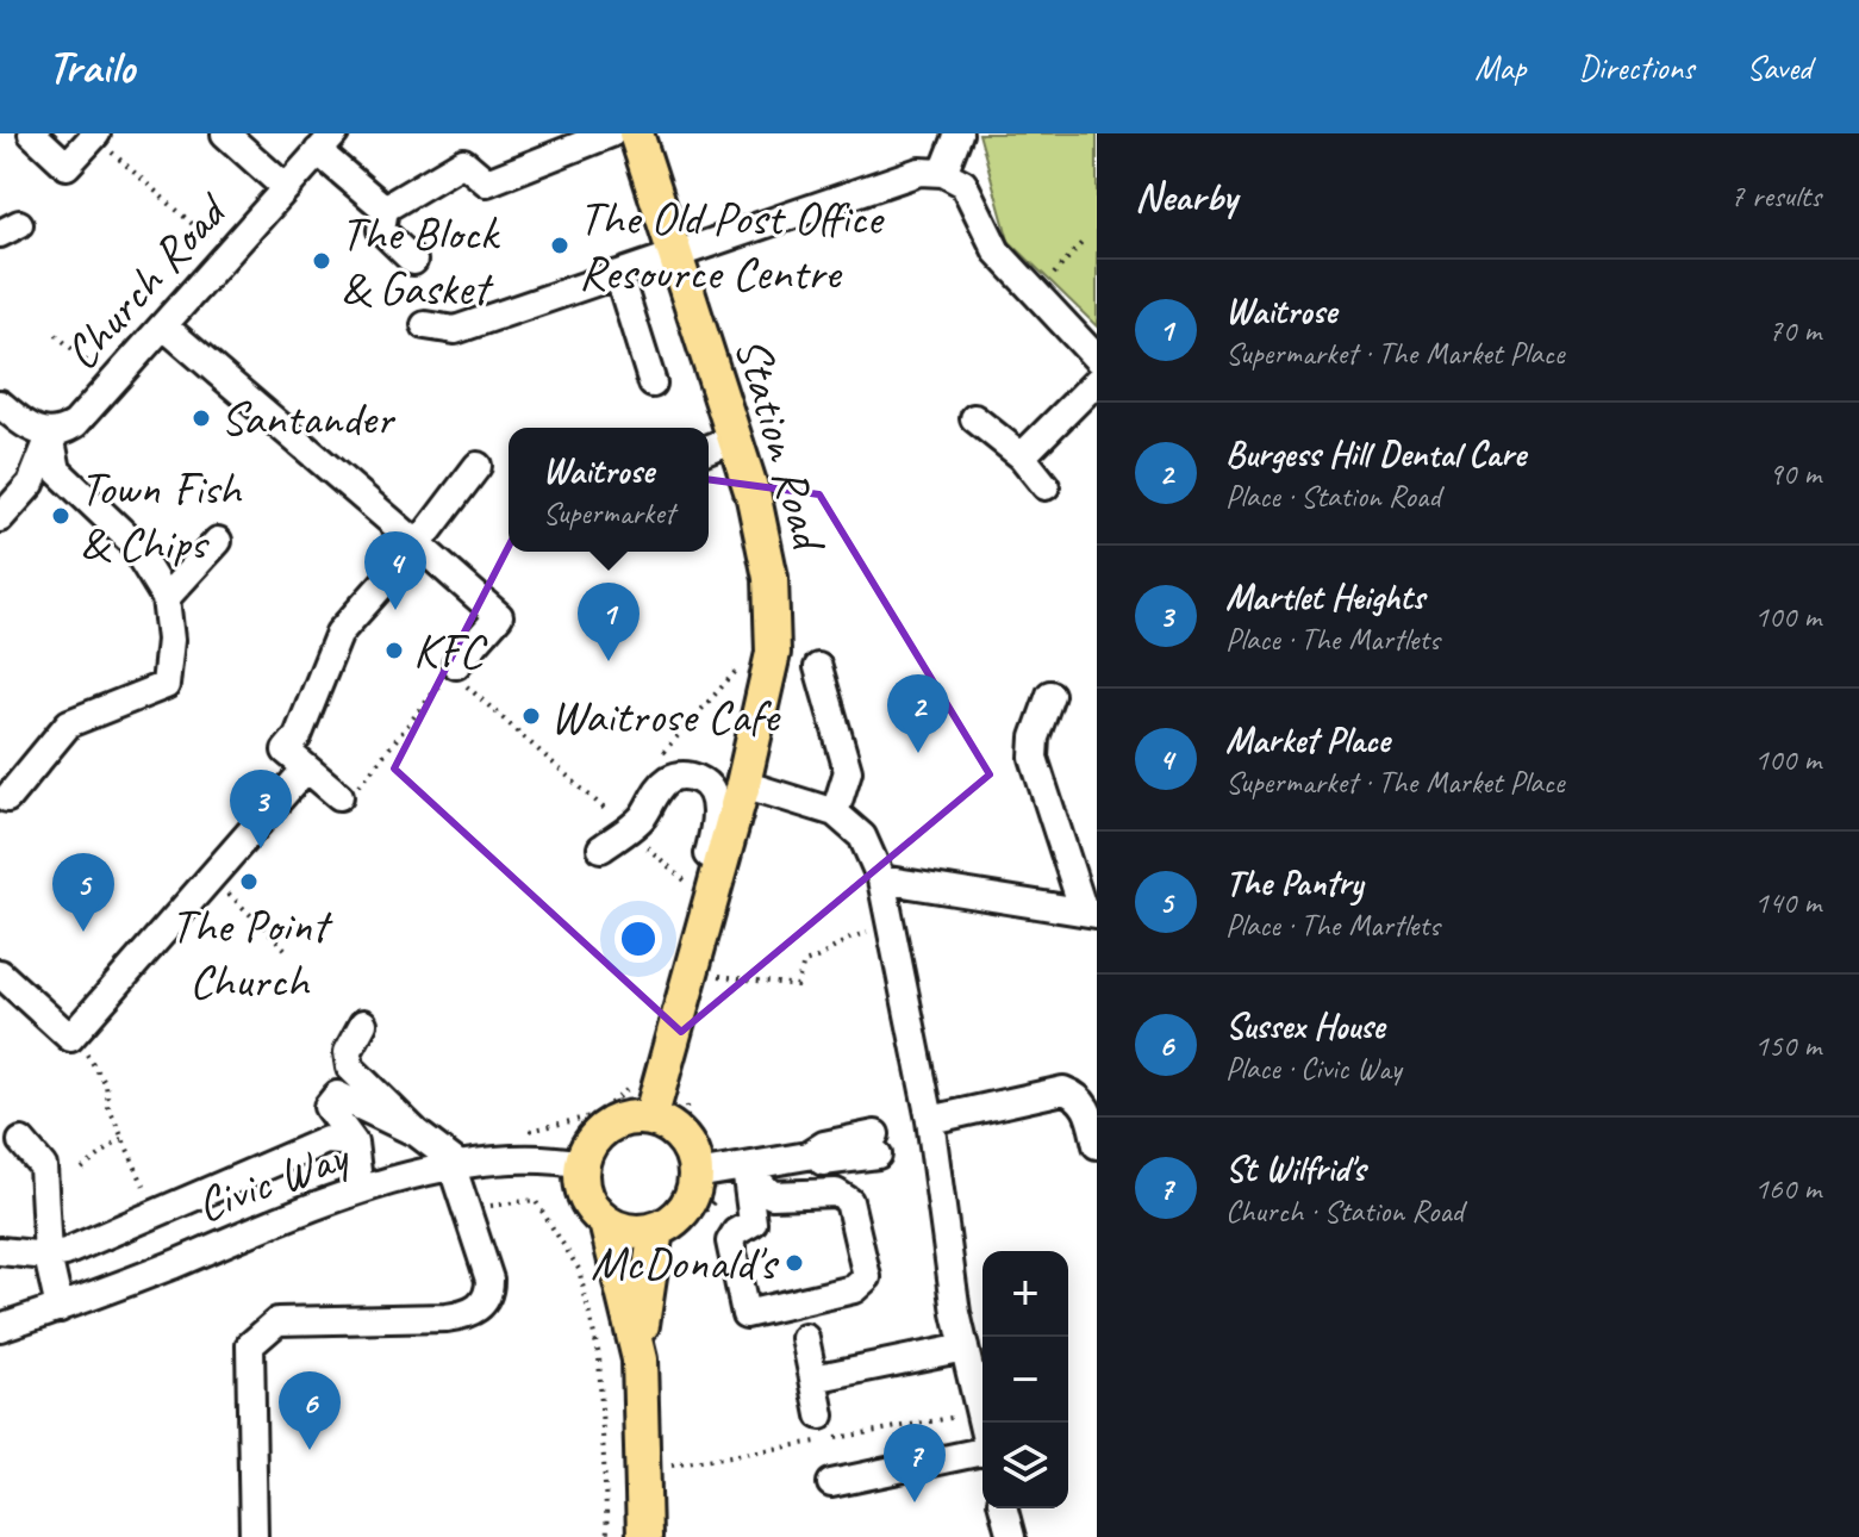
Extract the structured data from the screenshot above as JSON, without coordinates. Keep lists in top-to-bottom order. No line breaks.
{"streets":{"main road":["Station Road"],"street":["Church Road","Civic Way"]},"crossings":[["Station Road","Civic Way"]],"places":["The Old Post Office Resource Centre","The Block & Gasket","Santander","Town Fish & Chips","KFC","Waitrose Cafe","The Point Church","McDonald's"],"page":{"header":"Trailo","nav":["Map","Directions","Saved"],"heading":["Nearby","7 results"],"list":[{"mark":"1","name":"Waitrose","note":"Supermarket · The Market Place","value":"70 m"},{"mark":"2","name":"Burgess Hill Dental Care","note":"Place · Station Road","value":"90 m"},{"mark":"3","name":"Martlet Heights","note":"Place · The Martlets","value":"100 m"},{"mark":"4","name":"Market Place","note":"Supermarket · The Market Place","value":"100 m"},{"mark":"5","name":"The Pantry","note":"Place · The Martlets","value":"140 m"},{"mark":"6","name":"Sussex House","note":"Place · Civic Way","value":"150 m"},{"mark":"7","name":"St Wilfrid's","note":"Church · Station Road","value":"160 m"}],"popup":["Waitrose","Supermarket"],"pins":["4","1","2","3","5","6","7"],"map_buttons":["+","−"]}}
